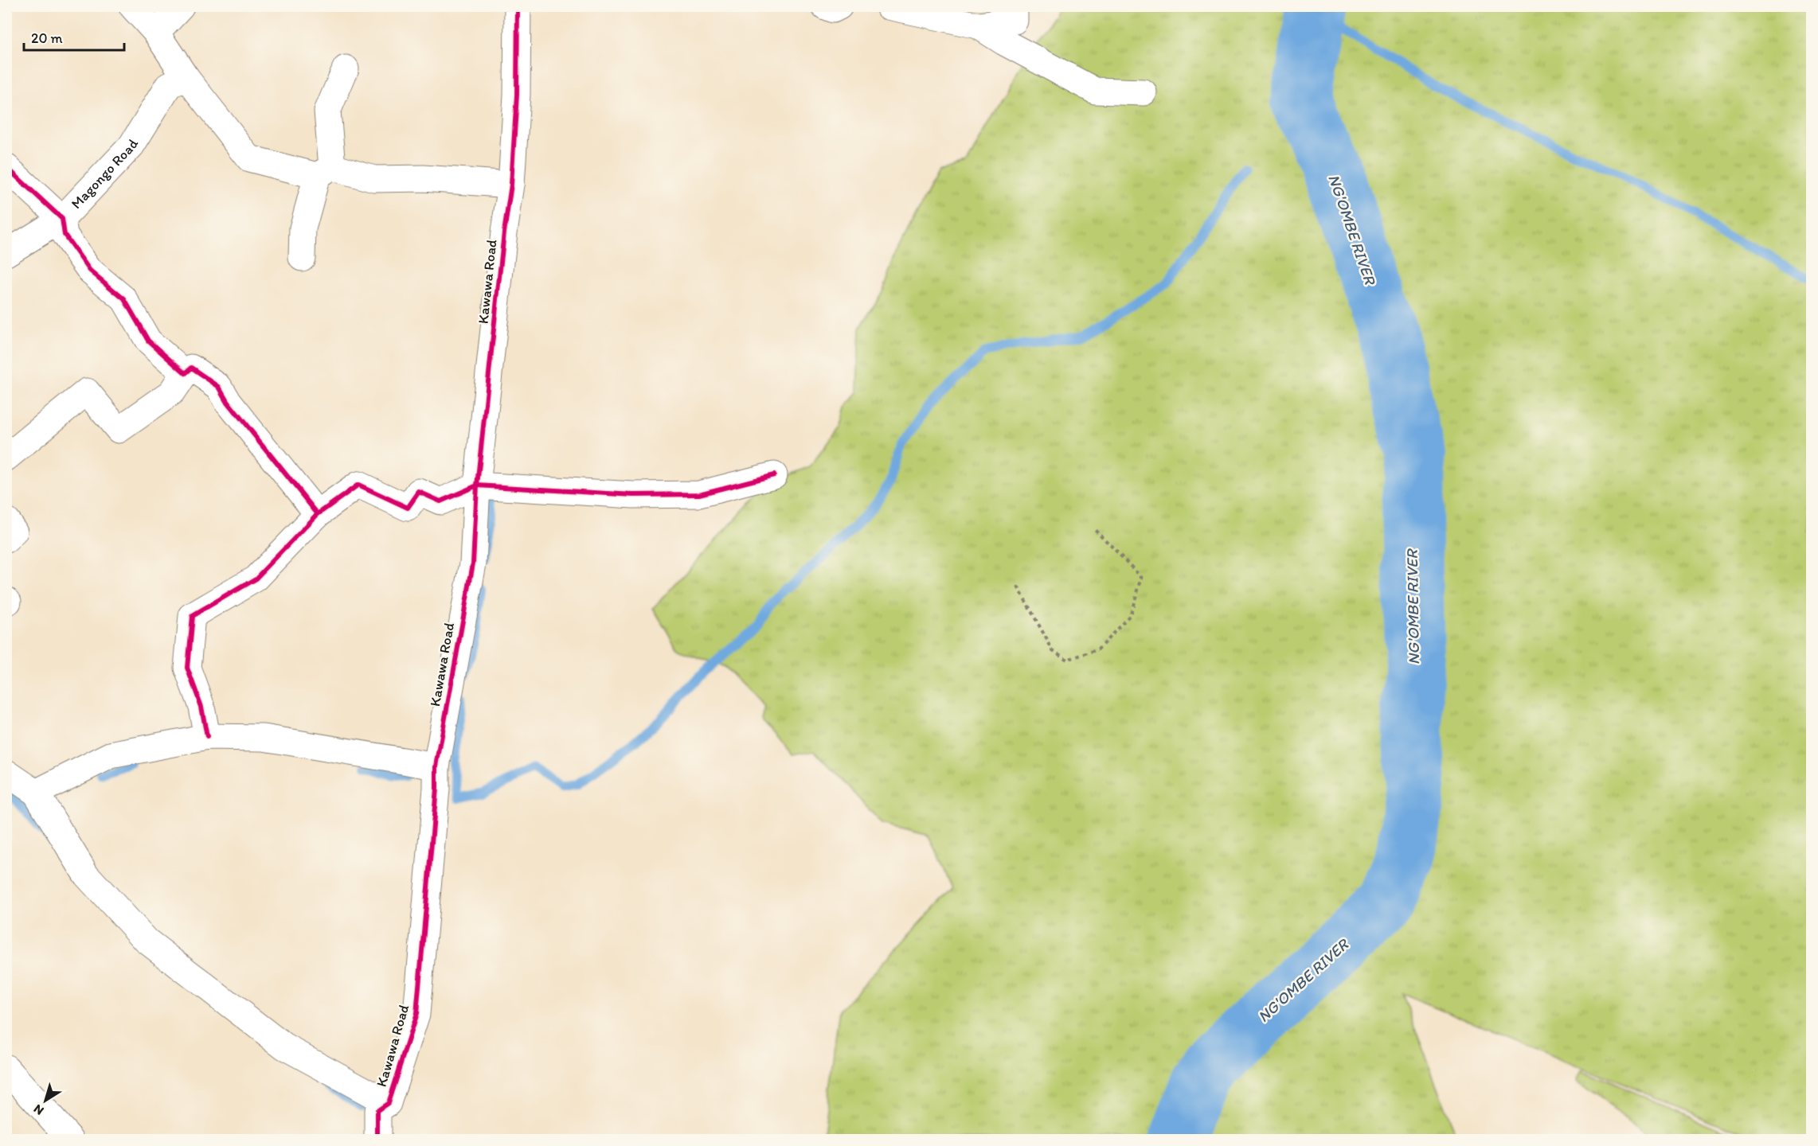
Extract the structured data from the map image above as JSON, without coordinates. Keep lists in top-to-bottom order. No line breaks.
{"streets":{"street":["Magongo Road","Kawawa Road"]},"water":["NG'OMBE RIVER"],"scale_bar":"20 m","north":"bottom left"}
